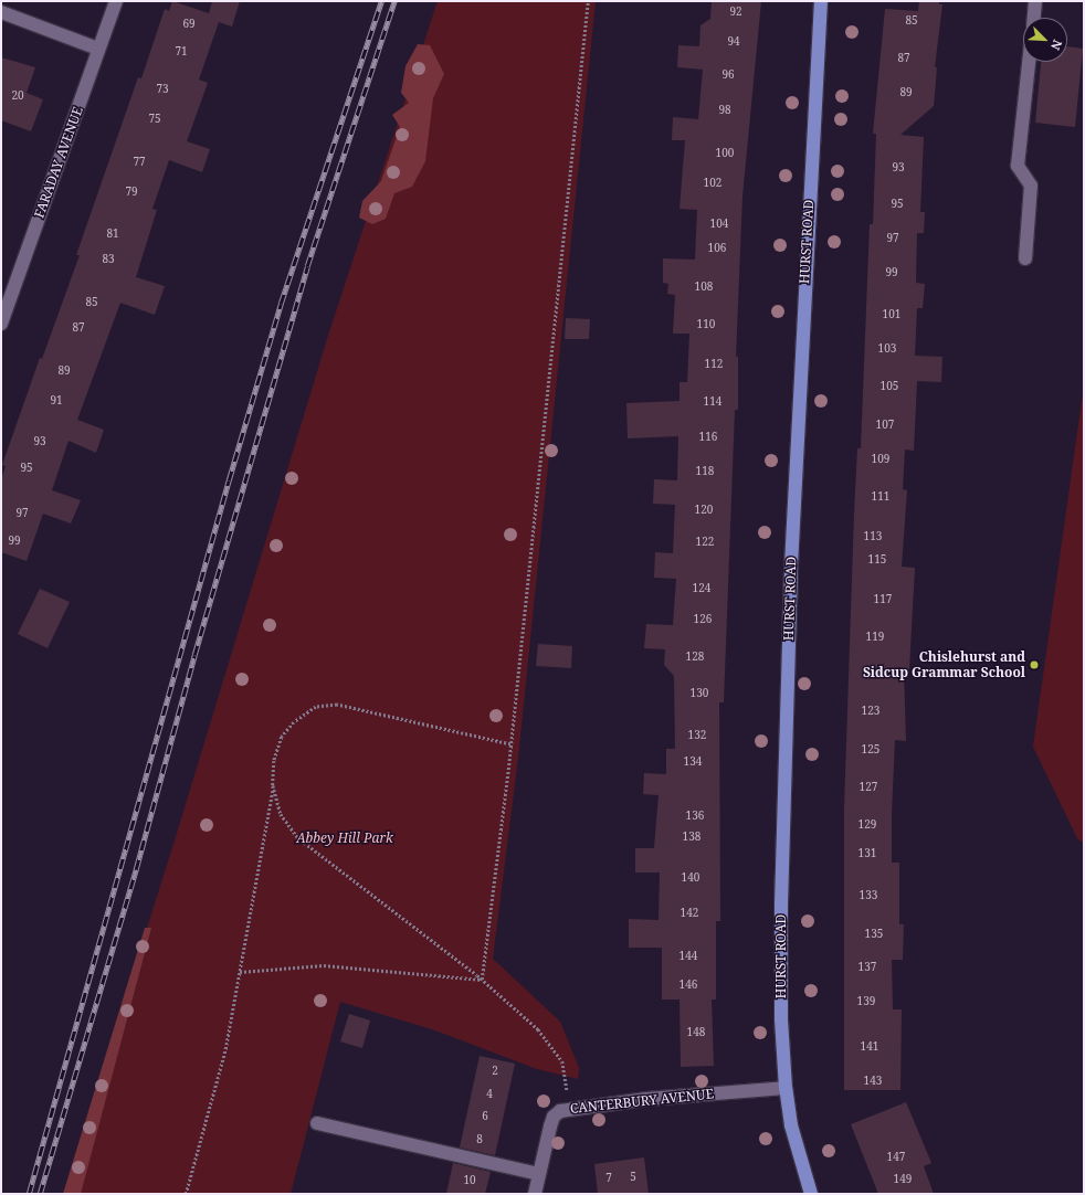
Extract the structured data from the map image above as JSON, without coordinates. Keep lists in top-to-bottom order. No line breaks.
{"streets":{"main road":["HURST ROAD"],"street":["FARADAY AVENUE","CANTERBURY AVENUE"]},"crossings":[["HURST ROAD","CANTERBURY AVENUE"]],"parks":["Abbey Hill Park"],"places":["Chislehurst and Sidcup Grammar School"],"house_numbers":["92","85","69","94","71","87","96","73","89","20","98","75","100","77","93","102","79","95","104","81","97","106","83","99","108","85","101","110","87","103","112","89","105","91","114","107","116","93","109","95","118","111","120","97","113","99","122","115","124","117","126","119","128","130","123","132","125","134","127","136","129","138","131","140","133","142","135","144","137","146","139","148","141","2","143","4","6","8","147","5","7","149","10"],"north":"bottom right"}
